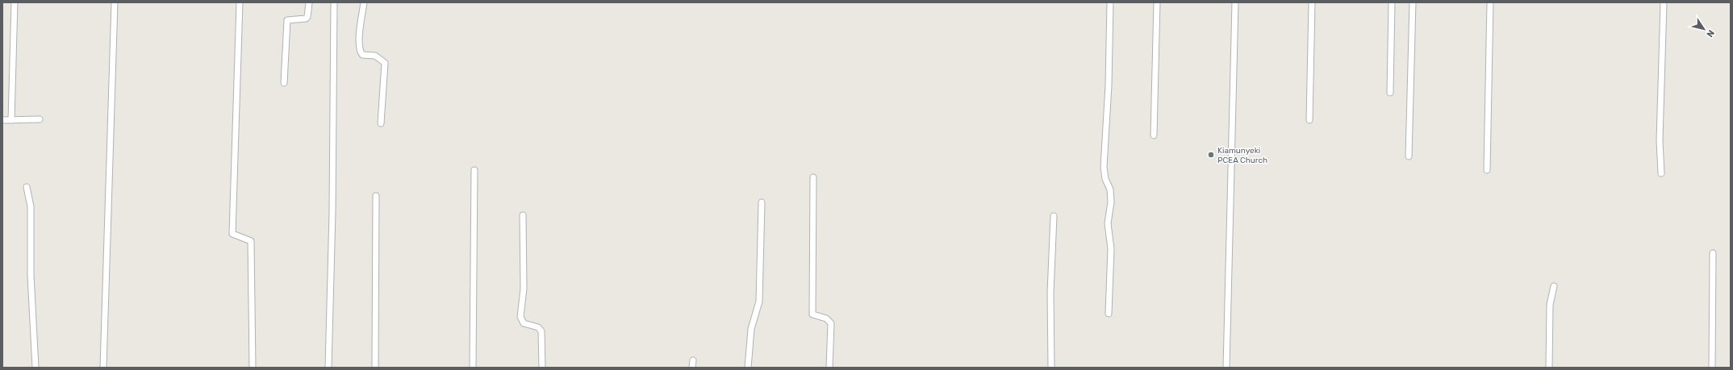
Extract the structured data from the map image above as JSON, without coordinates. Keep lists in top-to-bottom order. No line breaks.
{"places":["Kiamunyeki PCEA Church"],"north":"bottom right"}
